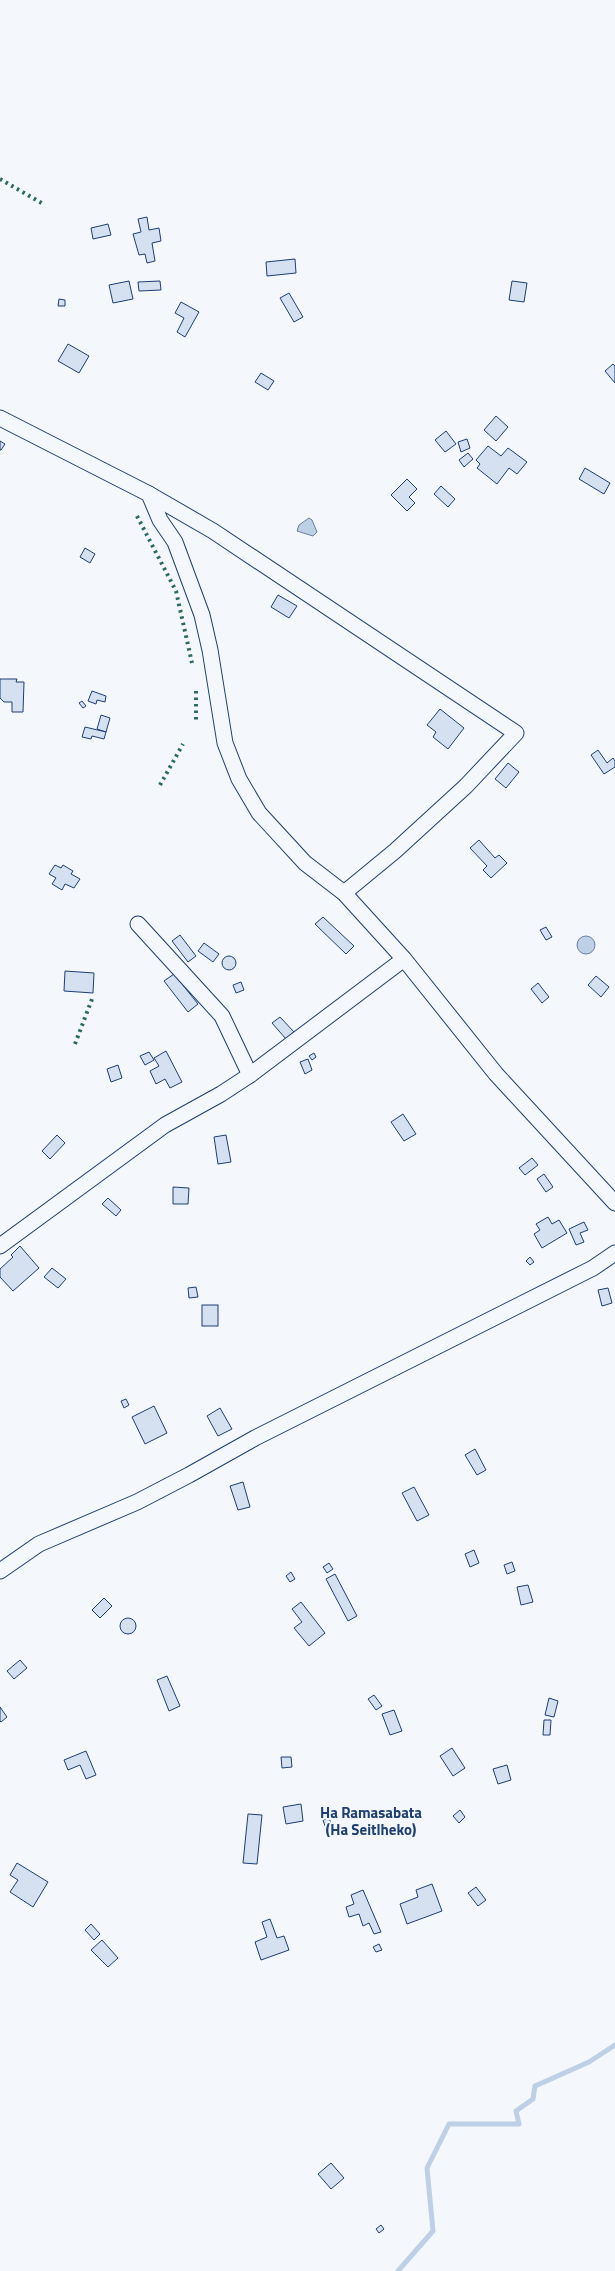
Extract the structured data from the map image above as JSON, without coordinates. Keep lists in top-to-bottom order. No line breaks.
{"districts":["Ha Ramasabata (Ha Seitlheko)"]}
